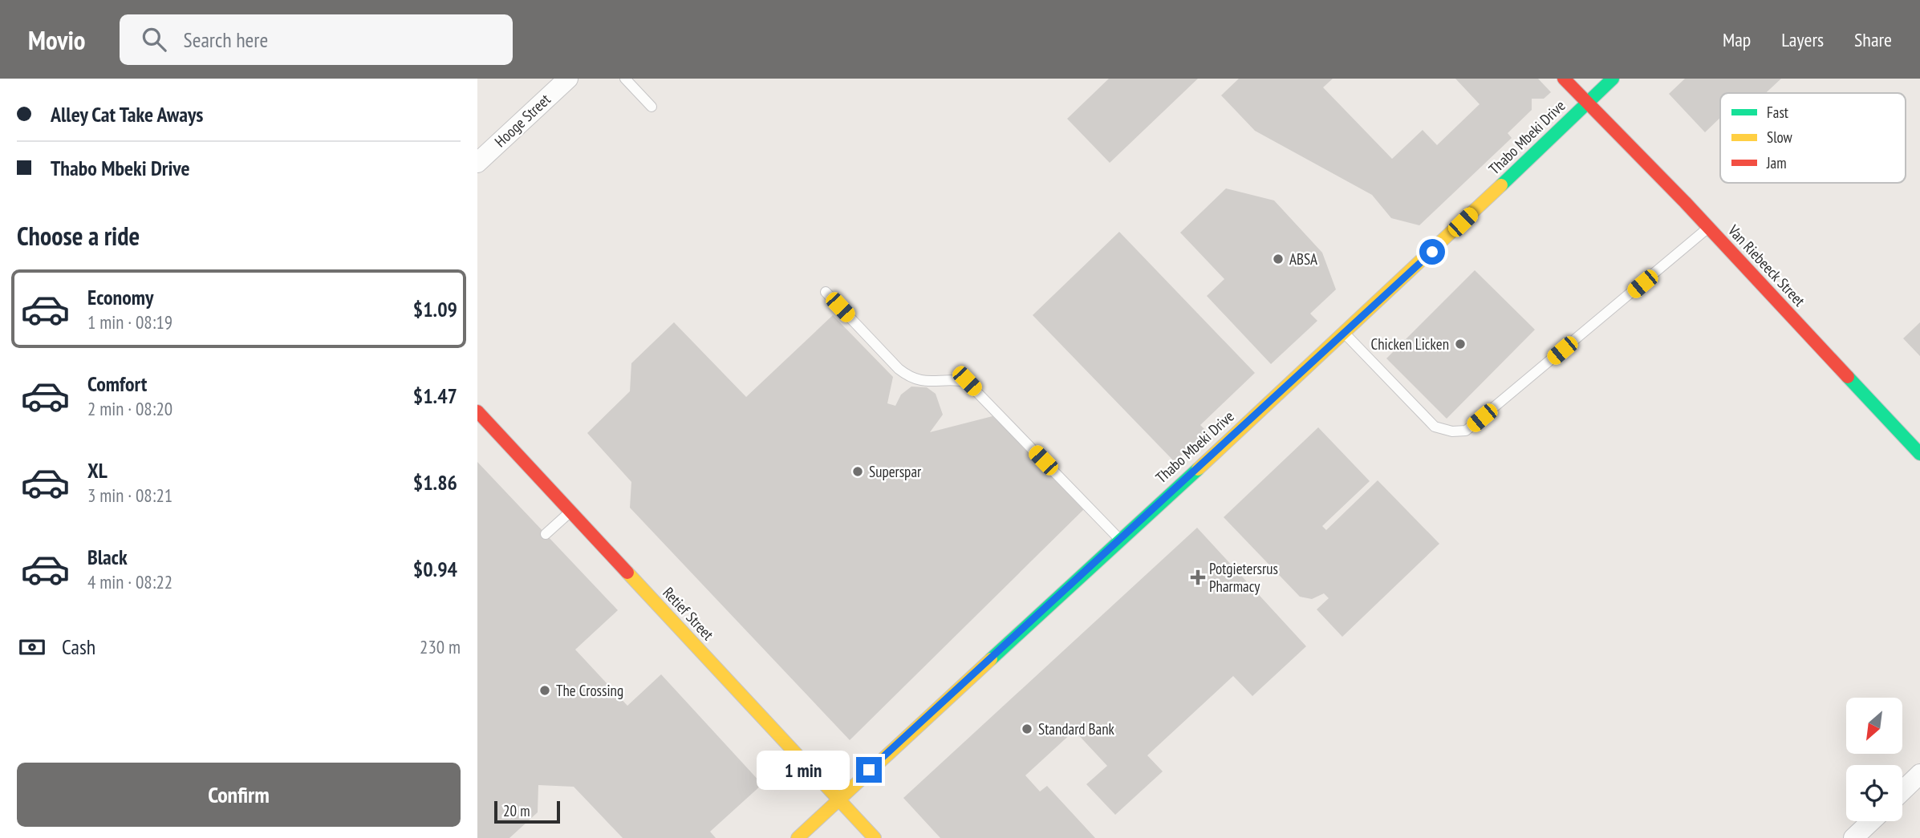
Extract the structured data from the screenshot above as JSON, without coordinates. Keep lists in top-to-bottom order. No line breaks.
{"streets":{"main road":["Thabo Mbeki Drive","Van Riebeeck Street","Retief Street"],"street":["Hooge Street"]},"crossings":[["Thabo Mbeki Drive","Van Riebeeck Street"],["Thabo Mbeki Drive","Retief Street"]],"places":{"other":["ABSA","Chicken Licken","Superspar","The Crossing","Standard Bank"],"health":["Potgietersrus Pharmacy"]},"legend":["Fast","Slow","Jam"],"scale_bar":"20 m","north":"bottom left","page":{"header":"Movio","search":"Search here","nav":["Map","Layers","Share"],"banner":["Alley Cat Take Aways","Thabo Mbeki Drive"],"heading":"Choose a ride","list":[{"name":"Economy","note":"1 min · 08:19","value":"$1.09"},{"name":"Comfort","note":"2 min · 08:20","value":"$1.47"},{"name":"XL","note":"3 min · 08:21","value":"$1.86"},{"name":"Black","note":"4 min · 08:22","value":"$0.94"}],"pay":["Cash","230 m"],"bubble":"1 min","buttons":"Confirm","scale":"20 m"}}
